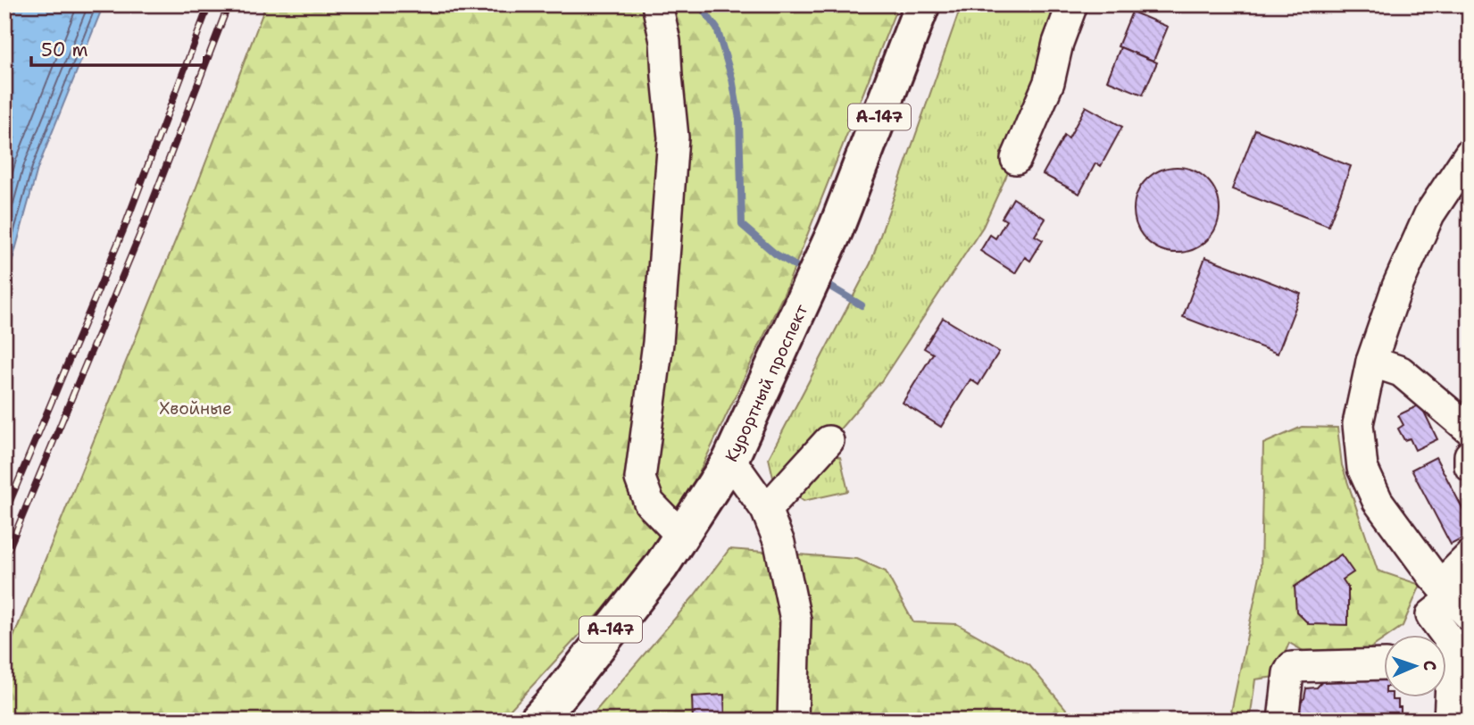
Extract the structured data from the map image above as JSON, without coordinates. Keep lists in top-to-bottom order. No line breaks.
{"streets":{"main road":["А-147","Курортный проспект"]},"parks":["Хвойные"],"scale_bar":"50 m","north":"right"}
